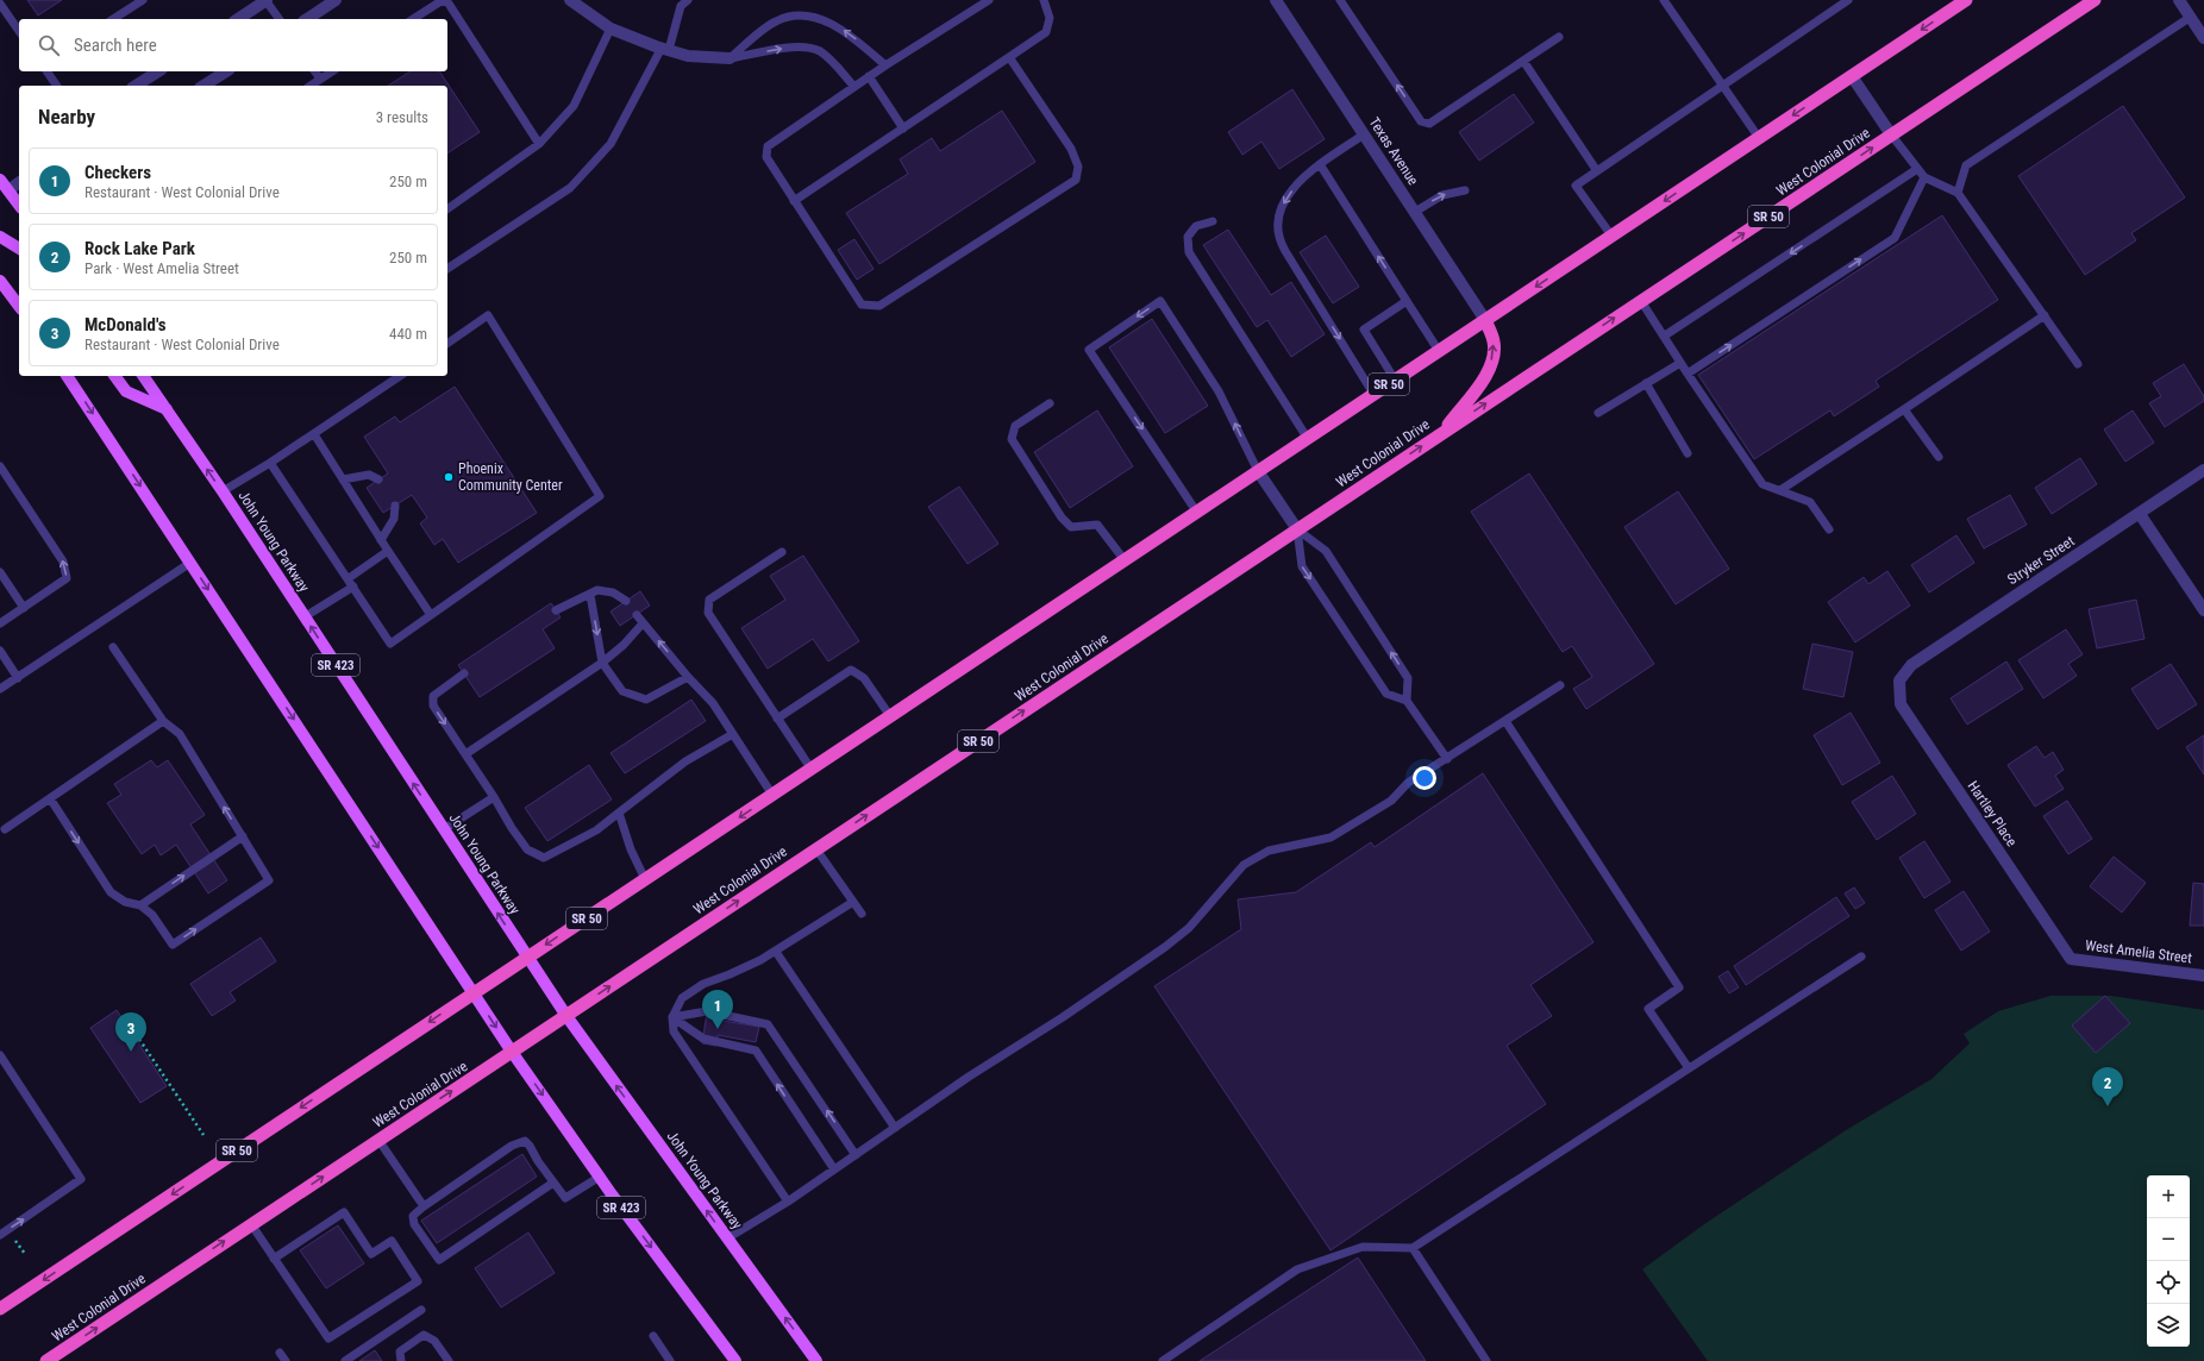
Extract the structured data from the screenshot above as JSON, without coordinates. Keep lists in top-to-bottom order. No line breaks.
{"streets":{"highway":["West Colonial Drive","SR 50"],"main road":["John Young Parkway","SR 423"],"street":["Texas Avenue","Stryker Street","Hartley Place","West Amelia Street"]},"crossings":[["Texas Avenue","SR 50"],["West Colonial Drive","John Young Parkway"],["West Colonial Drive","SR 423"],["SR 50","John Young Parkway"],["SR 50","SR 423"],["Stryker Street","Hartley Place"],["Hartley Place","West Amelia Street"]],"places":["Phoenix Community Center"],"page":{"search":"Search here","heading":["Nearby","3 results"],"list":[{"mark":"1","name":"Checkers","note":"Restaurant · West Colonial Drive","value":"250 m"},{"mark":"2","name":"Rock Lake Park","note":"Park · West Amelia Street","value":"250 m"},{"mark":"3","name":"McDonald's","note":"Restaurant · West Colonial Drive","value":"440 m"}],"pins":["1","3","2"],"map_buttons":["+","−"]}}
